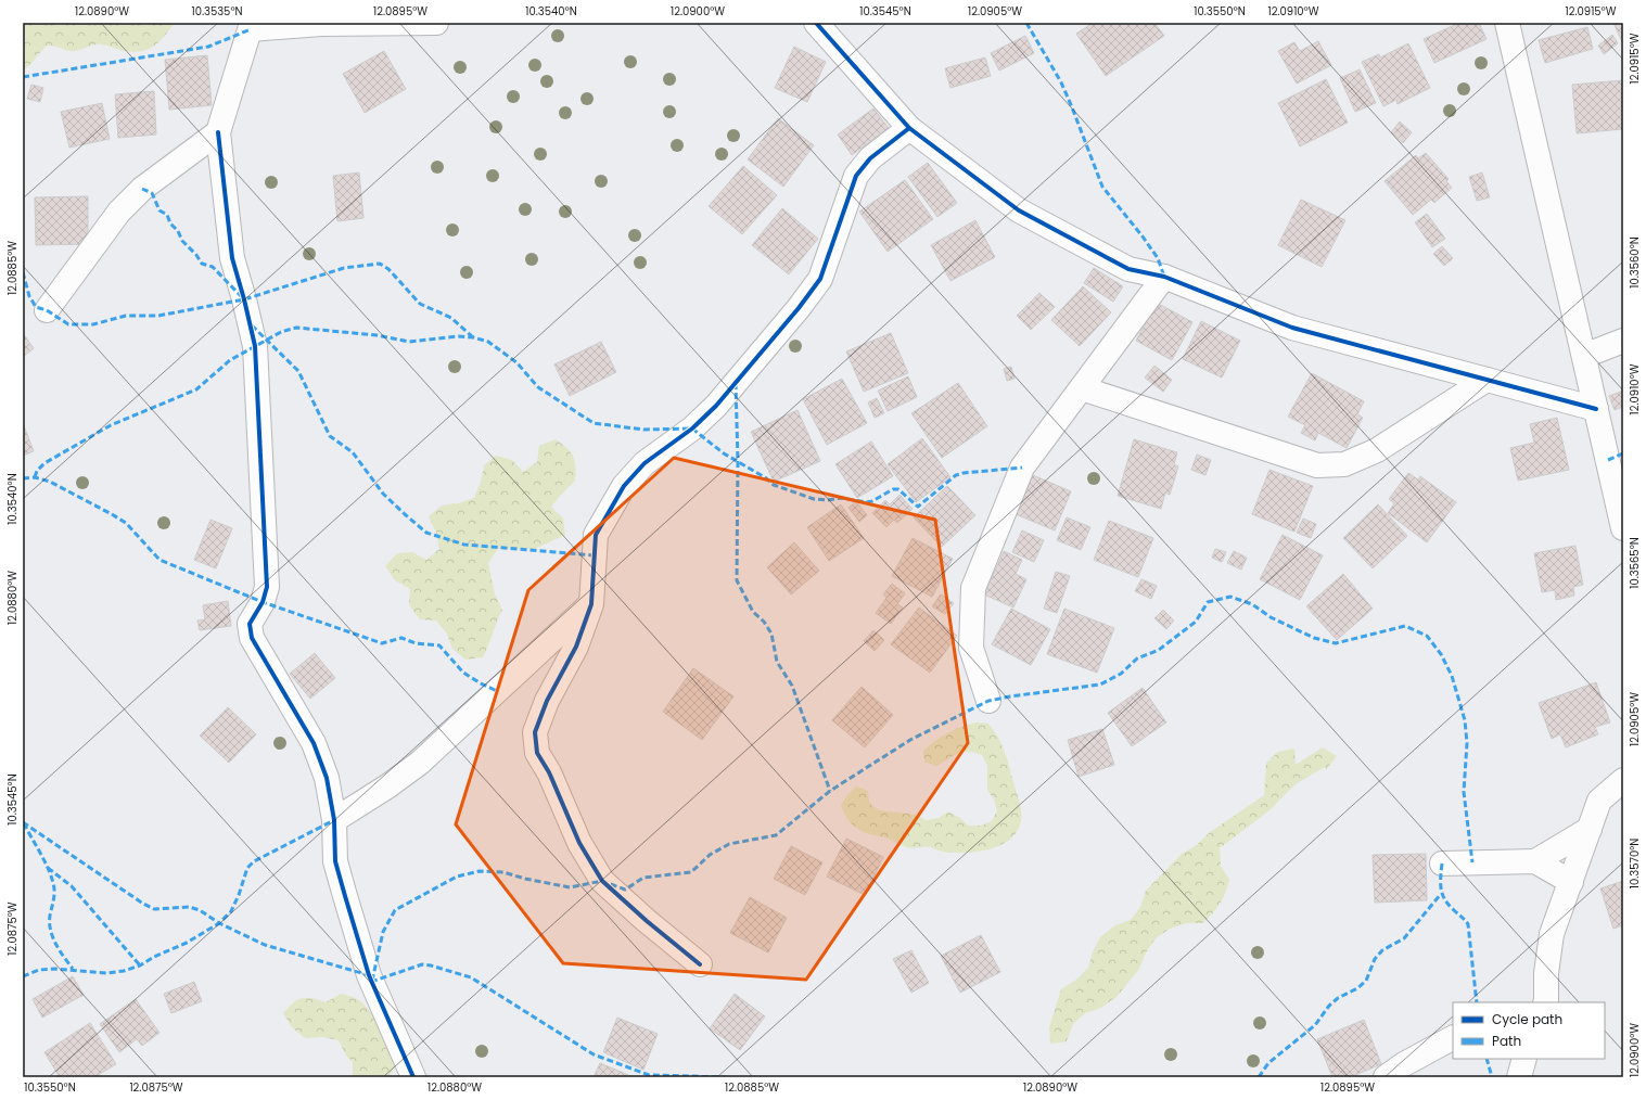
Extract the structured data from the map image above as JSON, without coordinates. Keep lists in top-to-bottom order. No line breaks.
{"legend":["Cycle path","Path"],"coordinates":["12.0890°W","10.3535°N","12.0895°W","10.3540°N","12.0900°W","10.3545°N","12.0905°W","10.3550°N","12.0910°W","12.0915°W","10.3560°N","12.0885°W","10.3565°N","12.0880°W","10.3570°N","12.0875°W"]}
